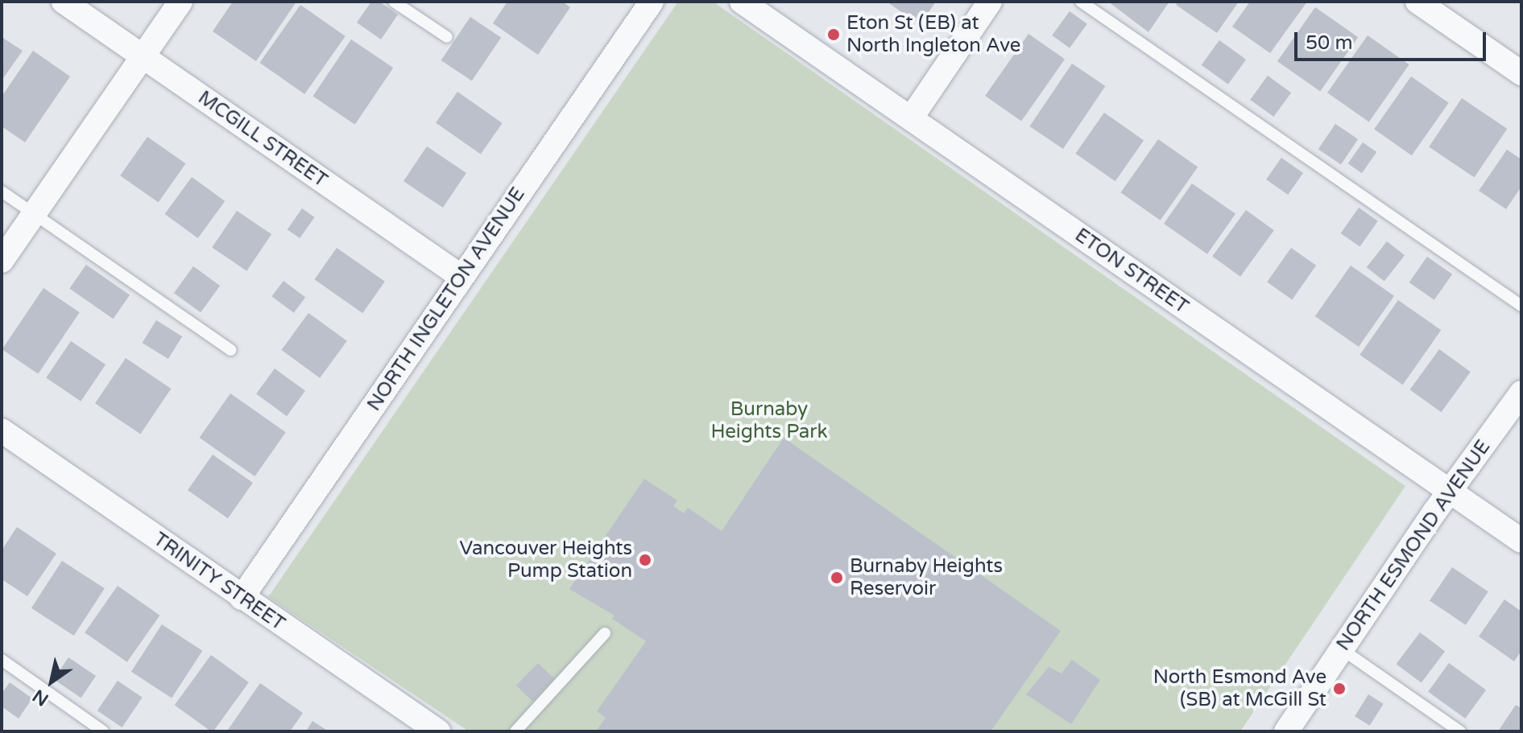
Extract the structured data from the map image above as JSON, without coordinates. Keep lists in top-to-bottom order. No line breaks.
{"streets":{"street":["MCGILL STREET","ETON STREET","NORTH INGLETON AVENUE","NORTH ESMOND AVENUE","TRINITY STREET"]},"crossings":[["MCGILL STREET","NORTH INGLETON AVENUE"],["ETON STREET","NORTH ESMOND AVENUE"],["NORTH INGLETON AVENUE","TRINITY STREET"]],"parks":["Burnaby Heights Park"],"places":["Eton St (EB) at North Ingleton Ave","Vancouver Heights Pump Station","Burnaby Heights Reservoir","North Esmond Ave (SB) at McGill St"],"scale_bar":"50 m","north":"bottom left"}
